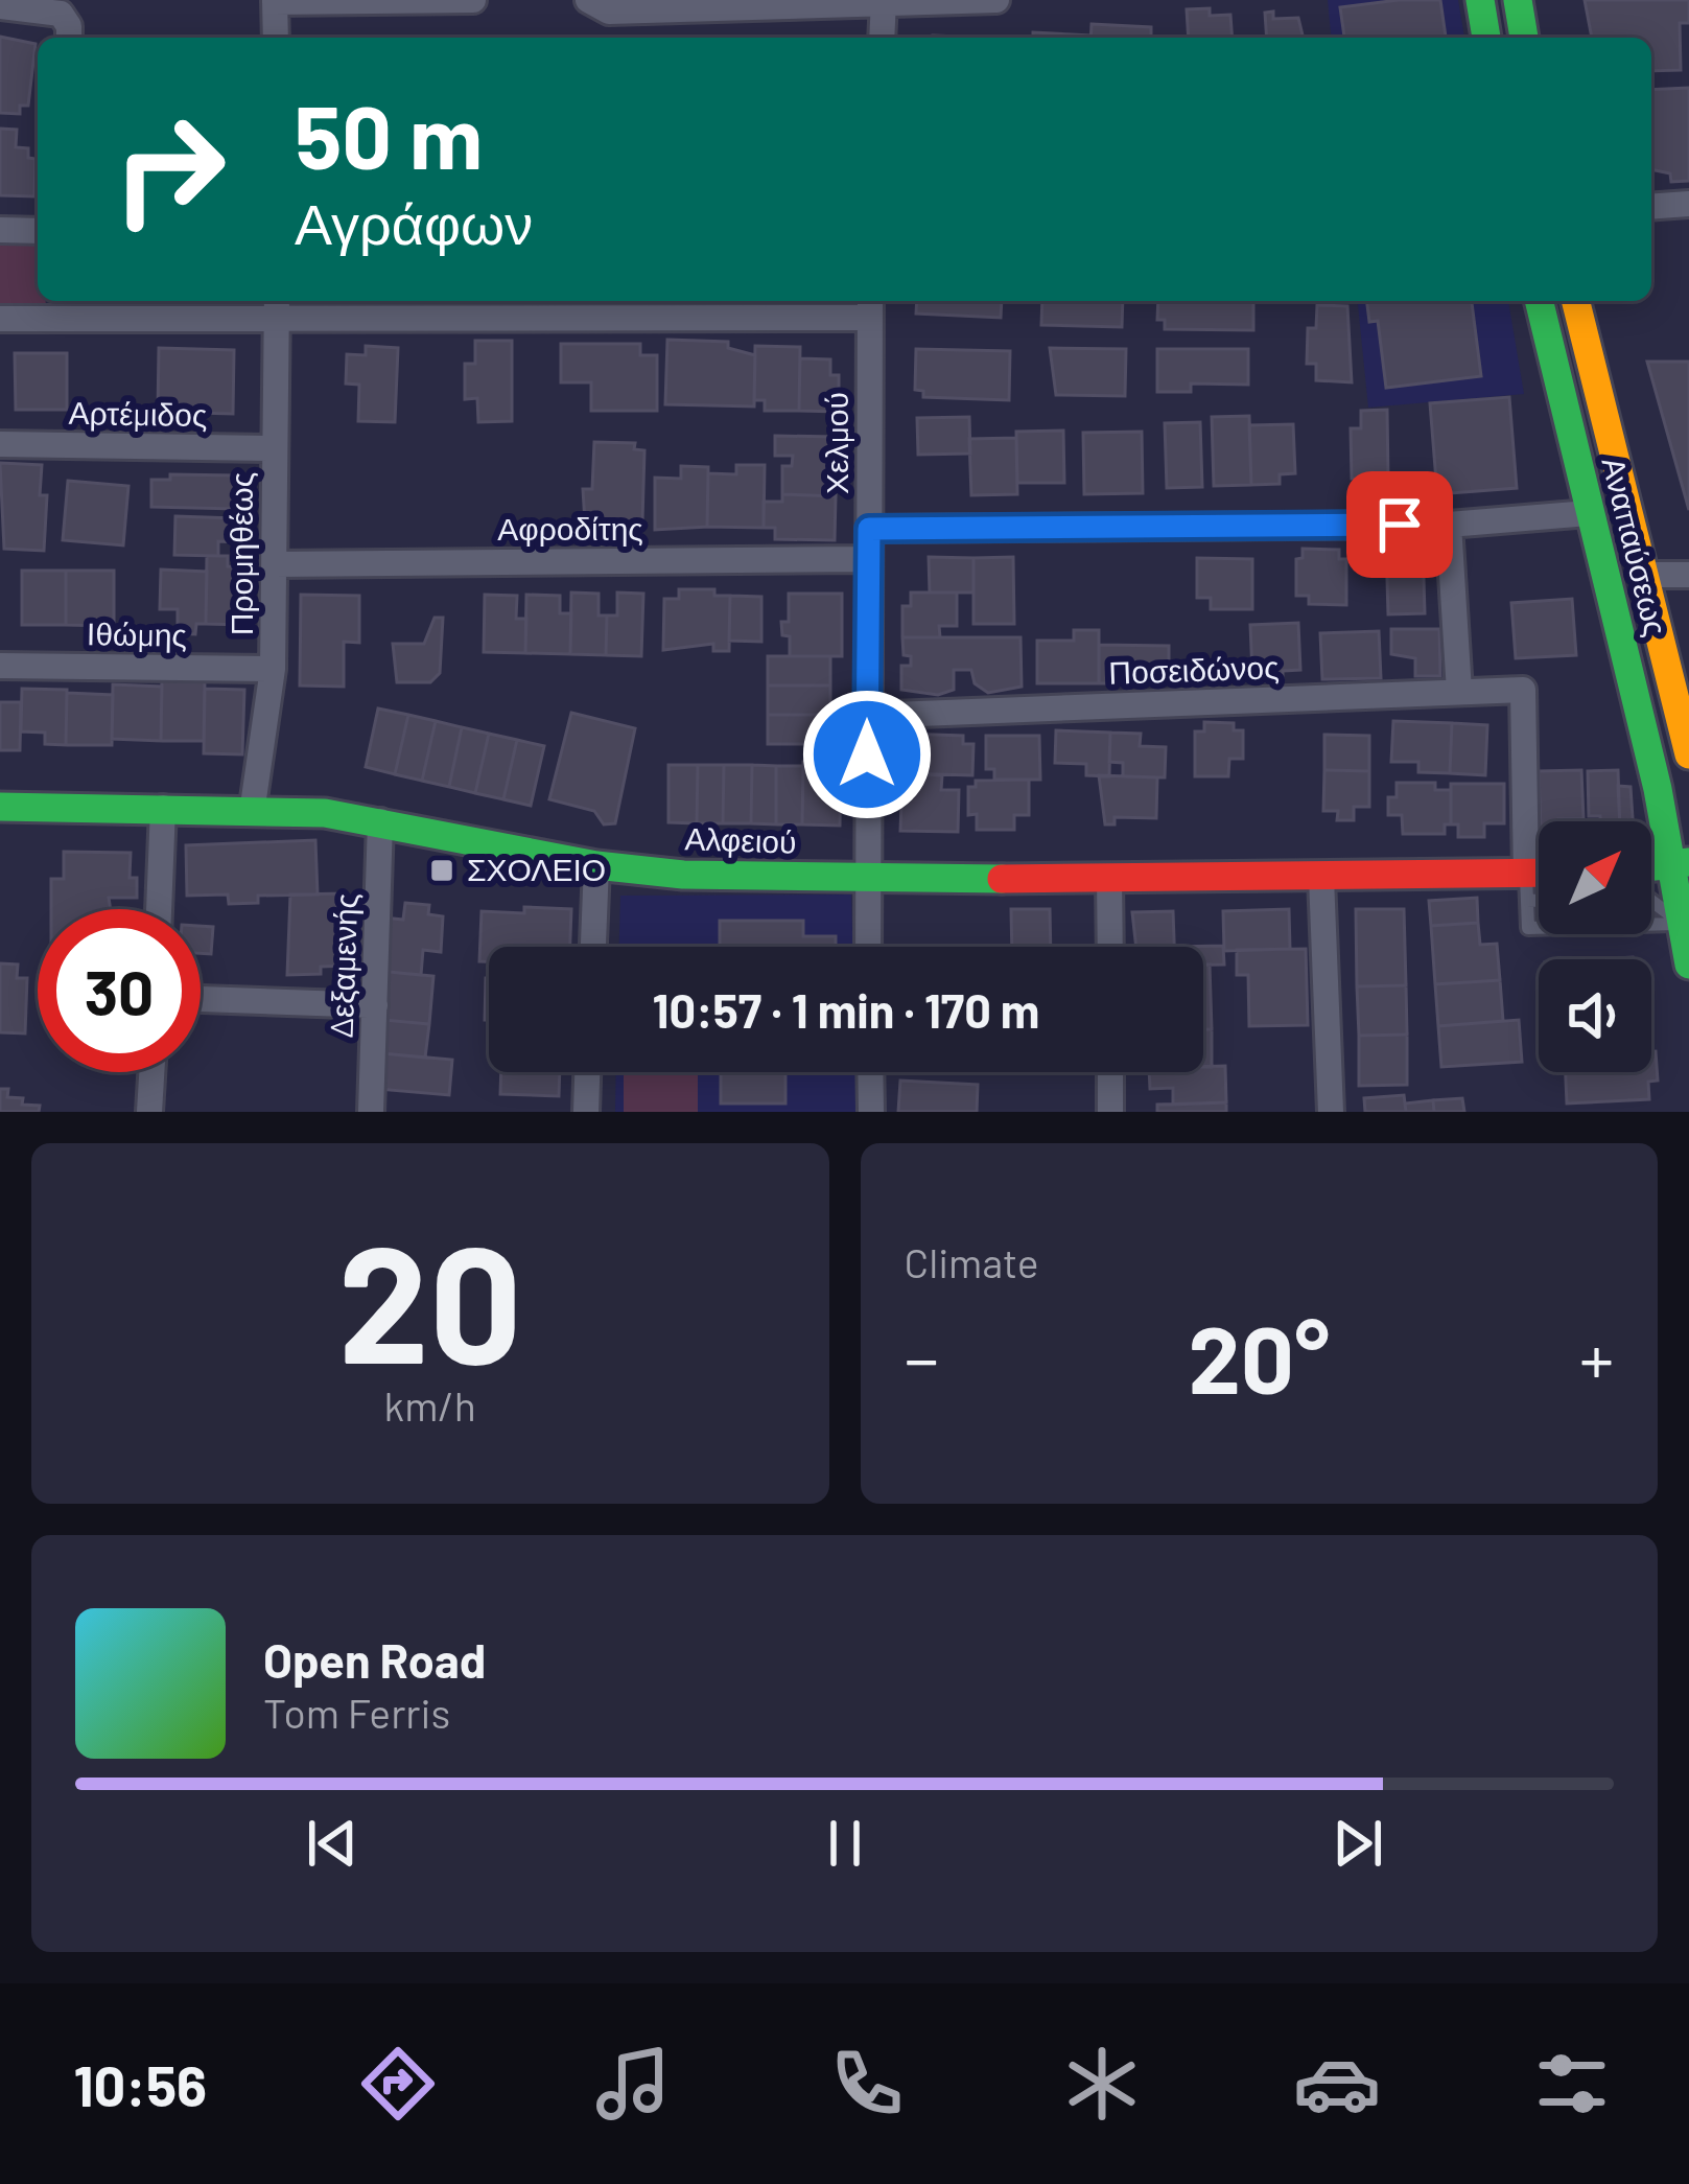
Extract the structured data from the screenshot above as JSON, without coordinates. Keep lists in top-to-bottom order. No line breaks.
{"streets":{"street":["Αρτέμιδος","Χελμού","Αφροδίτης","Αναπαύσεως","Προμηθέως","Ιθώμης","Ποσειδώνος","Αλφειού","Δεξαμενής"]},"crossings":[["Αρτέμιδος","Προμηθέως"],["Χελμού","Αφροδίτης"],["Χελμού","Ποσειδώνος"],["Χελμού","Αλφειού"],["Αφροδίτης","Προμηθέως"],["Προμηθέως","Ιθώμης"],["Προμηθέως","Αλφειού"],["Ποσειδώνος","Αλφειού"],["Αλφειού","Δεξαμενής"]],"places":{"transit":["ΣΧΟΛΕΙΟ"]},"north":"top right","page":{"turn":["50 m","Αγράφων"],"limit":"30","trip":"10:57 · 1 min · 170 m","tile":[["20","km/h"],"Climate"],"heat":["−","20°","+"],"song":["Open Road","Tom Ferris"],"tabs":"10:56"}}
